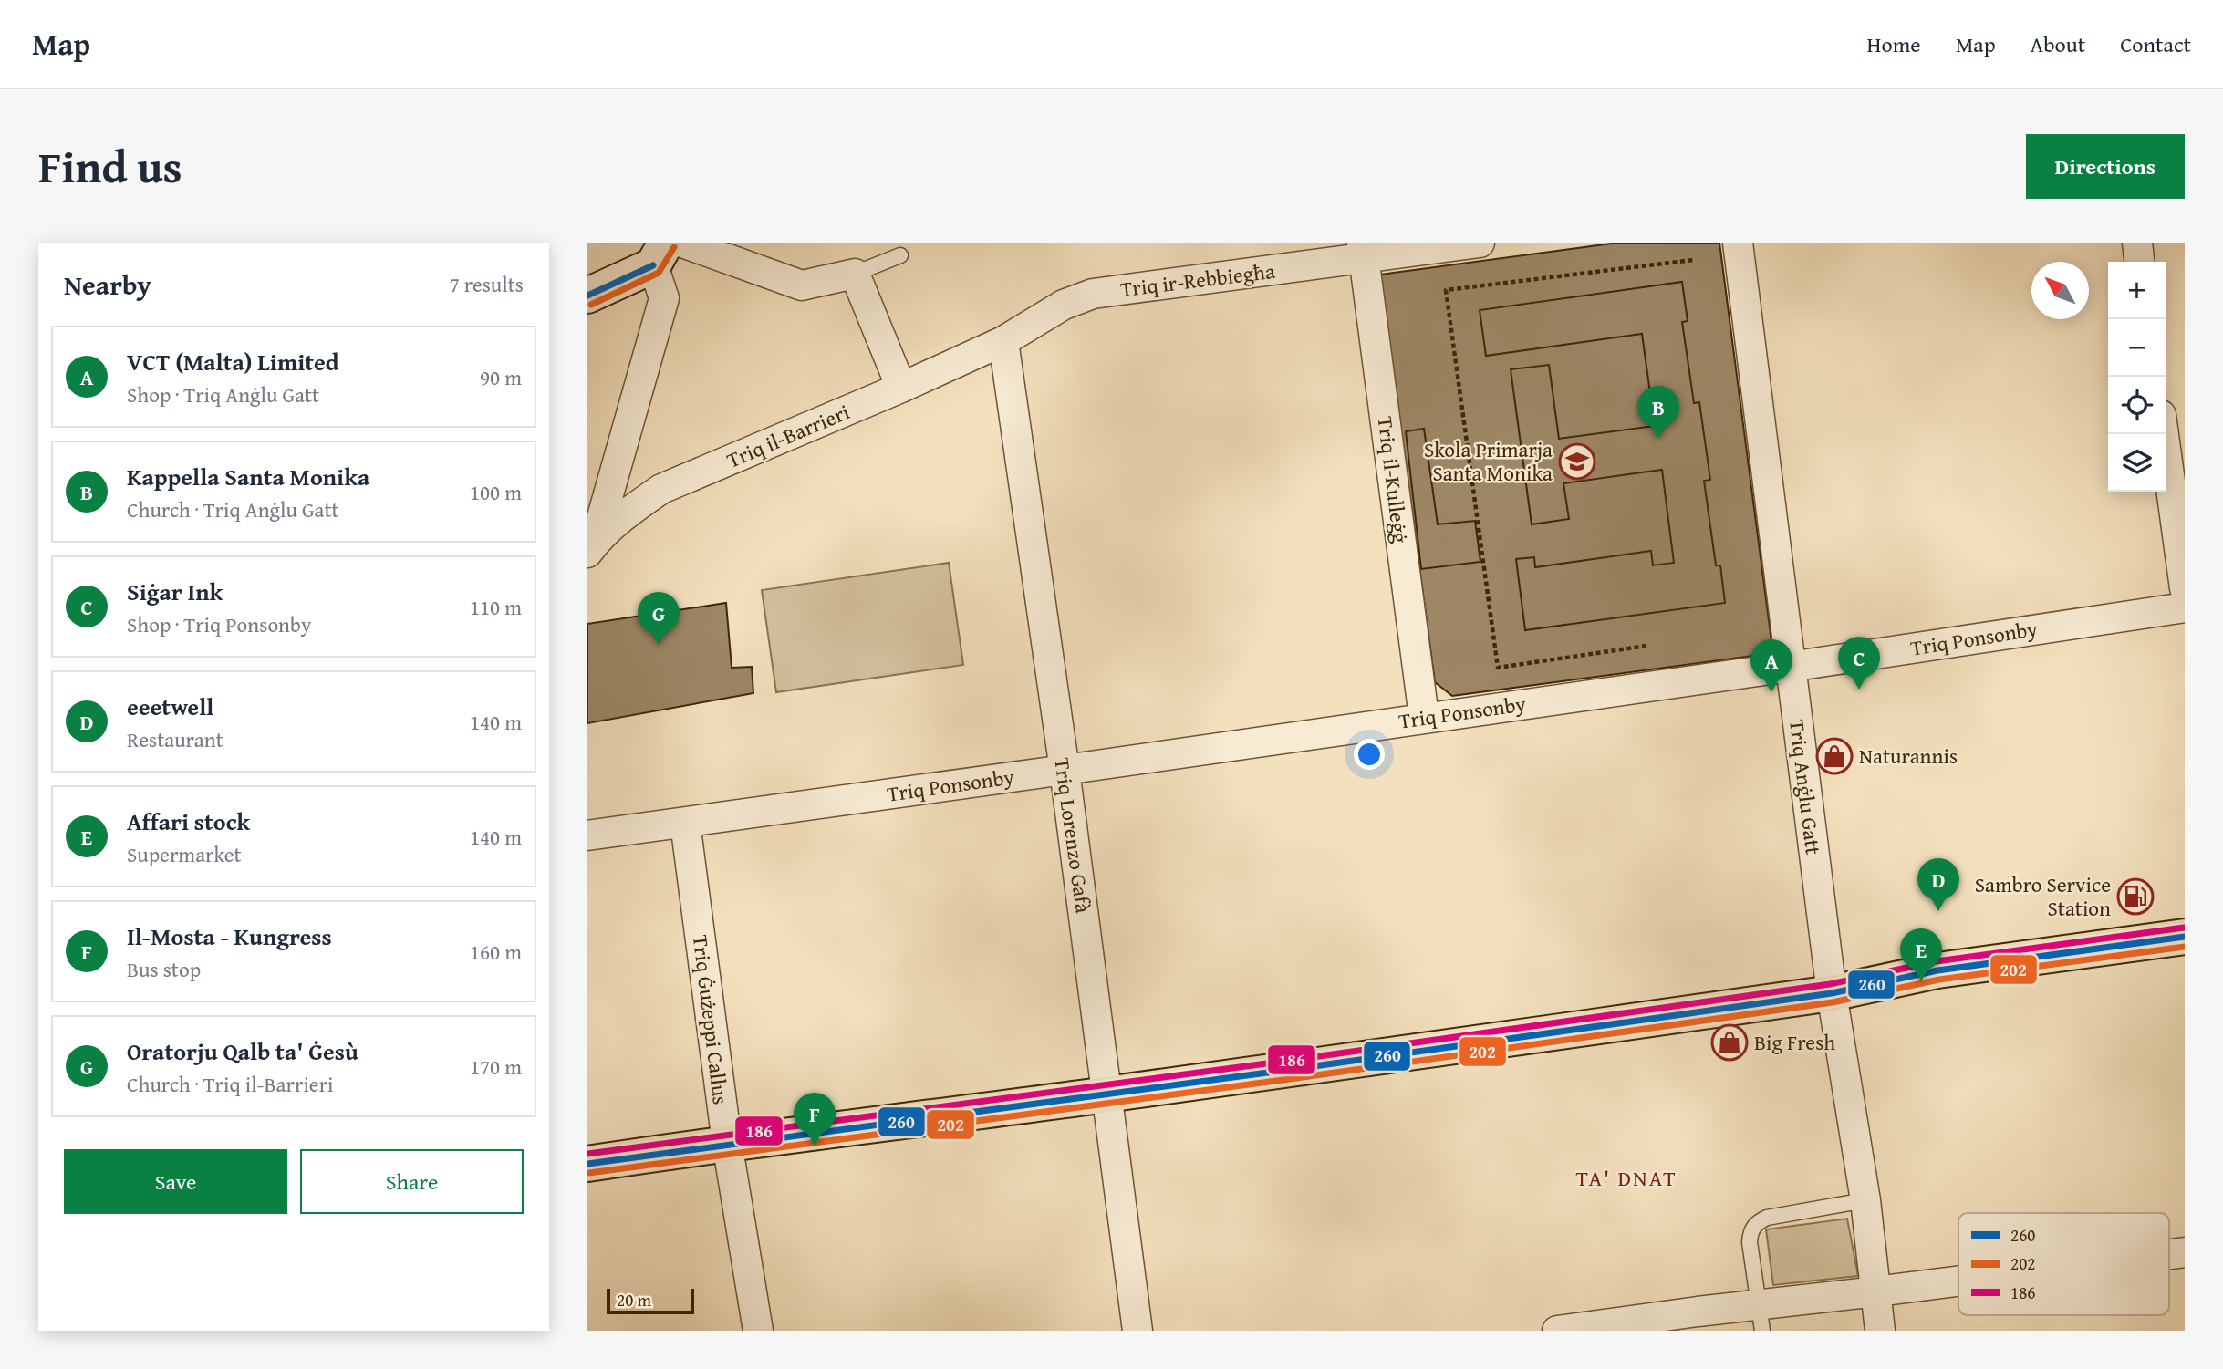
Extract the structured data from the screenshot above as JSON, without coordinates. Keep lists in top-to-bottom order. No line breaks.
{"streets":{"street":["Triq ir-Rebbiegħa","Triq il-Barrieri","Triq il-Kulleġġ","Triq Ponsonby","Triq Anġlu Gatt","Triq Lorenzo Gafà","Triq Ġużeppi Callus"]},"crossings":[["Triq ir-Rebbiegħa","Triq il-Barrieri"],["Triq ir-Rebbiegħa","Triq il-Kulleġġ"],["Triq ir-Rebbiegħa","Triq Lorenzo Gafà"],["Triq il-Barrieri","Triq Lorenzo Gafà"],["Triq il-Kulleġġ","Triq Ponsonby"],["Triq Ponsonby","Triq Anġlu Gatt"],["Triq Ponsonby","Triq Lorenzo Gafà"],["Triq Ponsonby","Triq Ġużeppi Callus"]],"districts":["TA' DNAT"],"places":{"school or university":["Skola Primarja Santa Monika"],"shop":["Naturannis","Big Fresh"],"fuel station":["Sambro Service Station"]},"lines":["transit line 202","transit line 260","transit line 186"],"legend":["260","202","186"],"scale_bar":"20 m","north":"top left","page":{"header":"Map","nav":["Home","Map","About","Contact"],"title":"Find us","buttons":["Directions",["Save","Share"]],"heading":["Nearby","7 results"],"map_buttons":["+","−"],"list":[{"mark":"A","name":"VCT (Malta) Limited","note":"Shop · Triq Anġlu Gatt","value":"90 m"},{"mark":"B","name":"Kappella Santa Monika","note":"Church · Triq Anġlu Gatt","value":"100 m"},{"mark":"C","name":"Siġar Ink","note":"Shop · Triq Ponsonby","value":"110 m"},{"mark":"D","name":"eeetwell","note":"Restaurant","value":"140 m"},{"mark":"E","name":"Affari stock","note":"Supermarket","value":"140 m"},{"mark":"F","name":"Il-Mosta - Kungress","note":"Bus stop","value":"160 m"},{"mark":"G","name":"Oratorju Qalb ta' Ġesù","note":"Church · Triq il-Barrieri","value":"170 m"}],"pins":["B","G","C","A","D","E","F"],"scale":"20 m"}}
